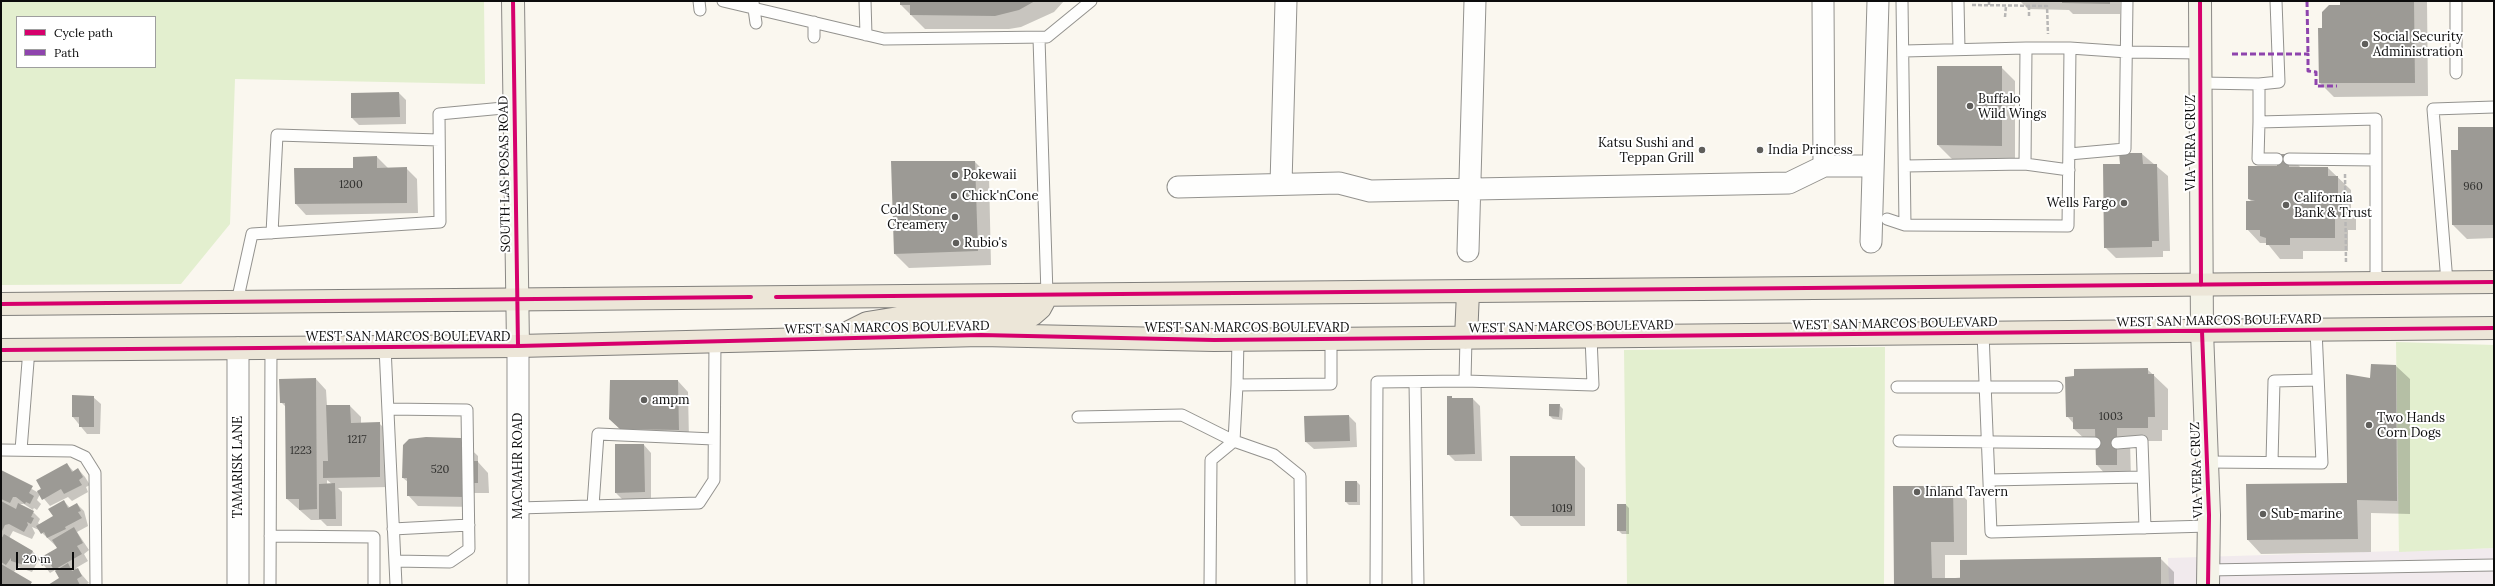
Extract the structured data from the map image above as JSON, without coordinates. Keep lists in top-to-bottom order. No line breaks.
{"streets":{"main road":["VIA VERA CRUZ","SOUTH LAS POSAS ROAD","WEST SAN MARCOS BOULEVARD"],"street":["MACMAHR ROAD","TAMARISK LANE"]},"crossings":[["VIA VERA CRUZ","WEST SAN MARCOS BOULEVARD"],["SOUTH LAS POSAS ROAD","WEST SAN MARCOS BOULEVARD"],["SOUTH LAS POSAS ROAD","MACMAHR ROAD"],["WEST SAN MARCOS BOULEVARD","MACMAHR ROAD"],["WEST SAN MARCOS BOULEVARD","TAMARISK LANE"]],"places":["Social Security Administration","Buffalo Wild Wings","Katsu Sushi and Teppan Grill","India Princess","Pokewaii","Chick'nCone","Wells Fargo","California Bank & Trust","Cold Stone Creamery","Rubio's","ampm","Two Hands Corn Dogs","Inland Tavern","Sub-marine"],"house_numbers":["1200","960","1003","1217","1223","520","1019"],"legend":["Cycle path","Path"],"scale_bar":"20 m"}
